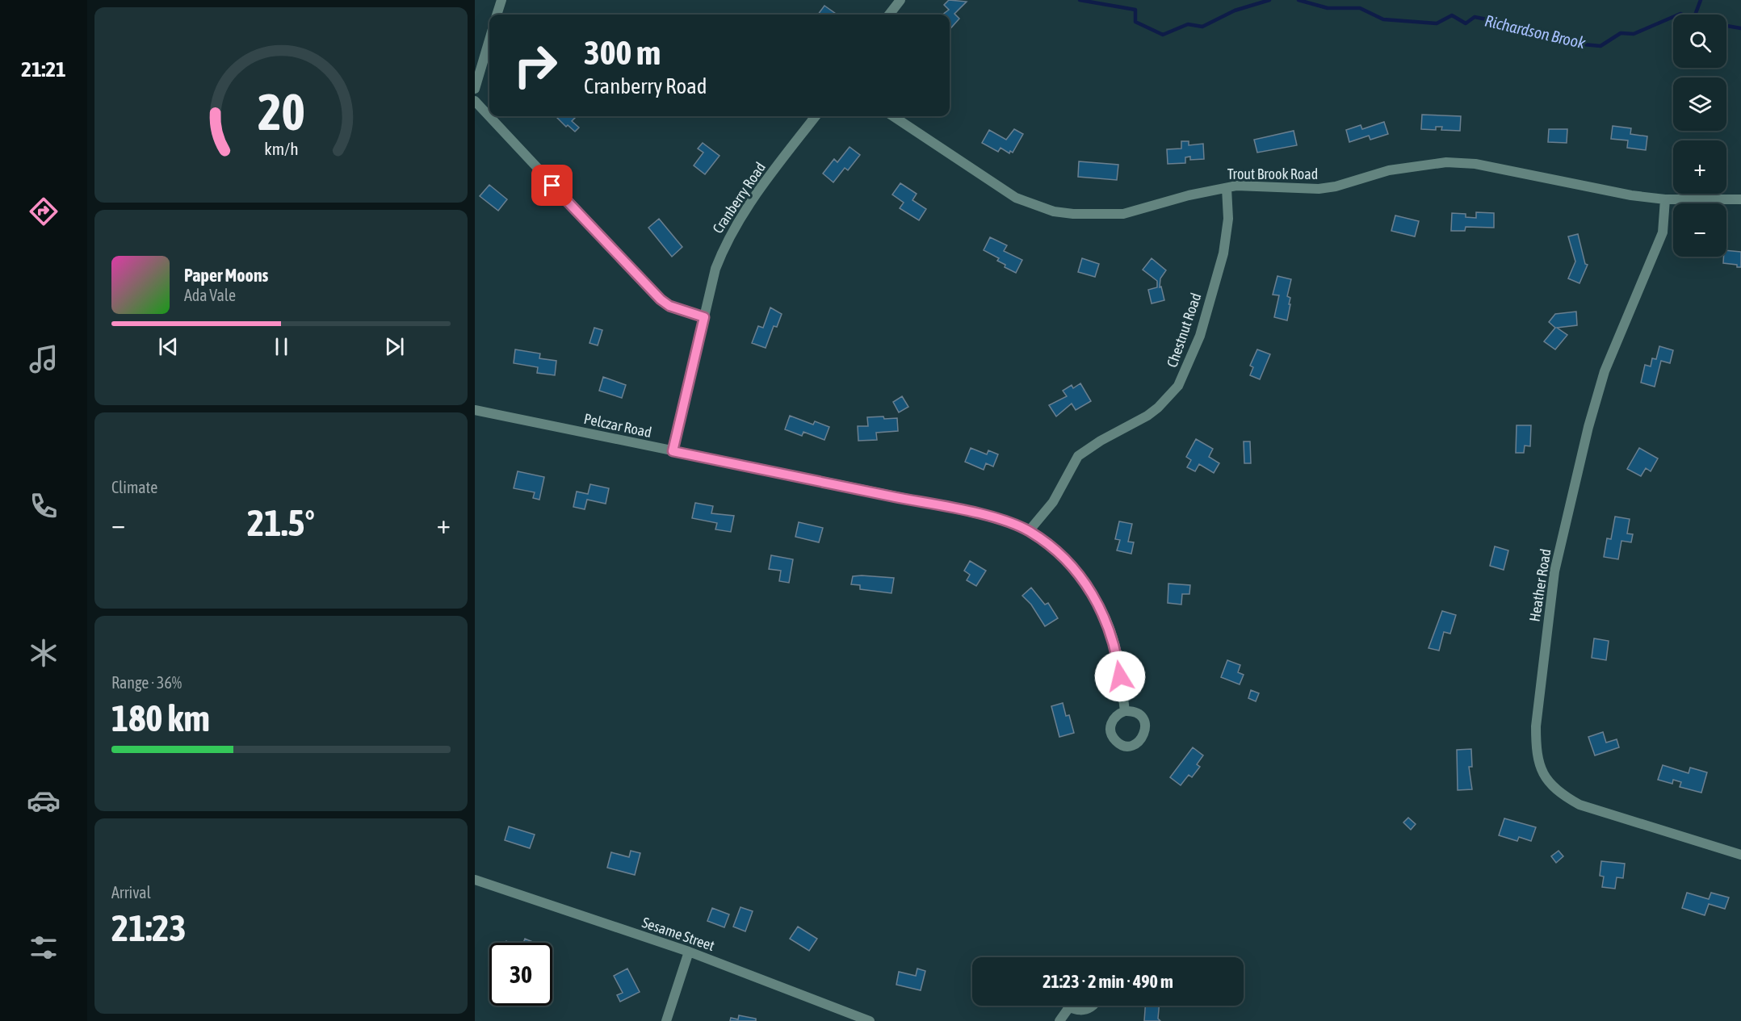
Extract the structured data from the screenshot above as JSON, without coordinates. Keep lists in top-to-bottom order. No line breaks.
{"streets":{"street":["Trout Brook Road","Cranberry Road","Chestnut Road","Pelczar Road","Heather Road","Sesame Street"]},"crossings":[["Trout Brook Road","Chestnut Road"],["Trout Brook Road","Heather Road"],["Cranberry Road","Pelczar Road"],["Chestnut Road","Pelczar Road"]],"water":["Richardson Brook"],"page":{"tabs":"21:21","map_buttons":["+","−"],"turn":["300 m","Cranberry Road"],"song":["Paper Moons","Ada Vale"],"tile":["Climate",["Range · 36%","180 km"],["Arrival","21:23"]],"heat":["−","21.5°","+"],"limit":"30","trip":"21:23 · 2 min · 490 m","gauge":["20","km/h"]}}
